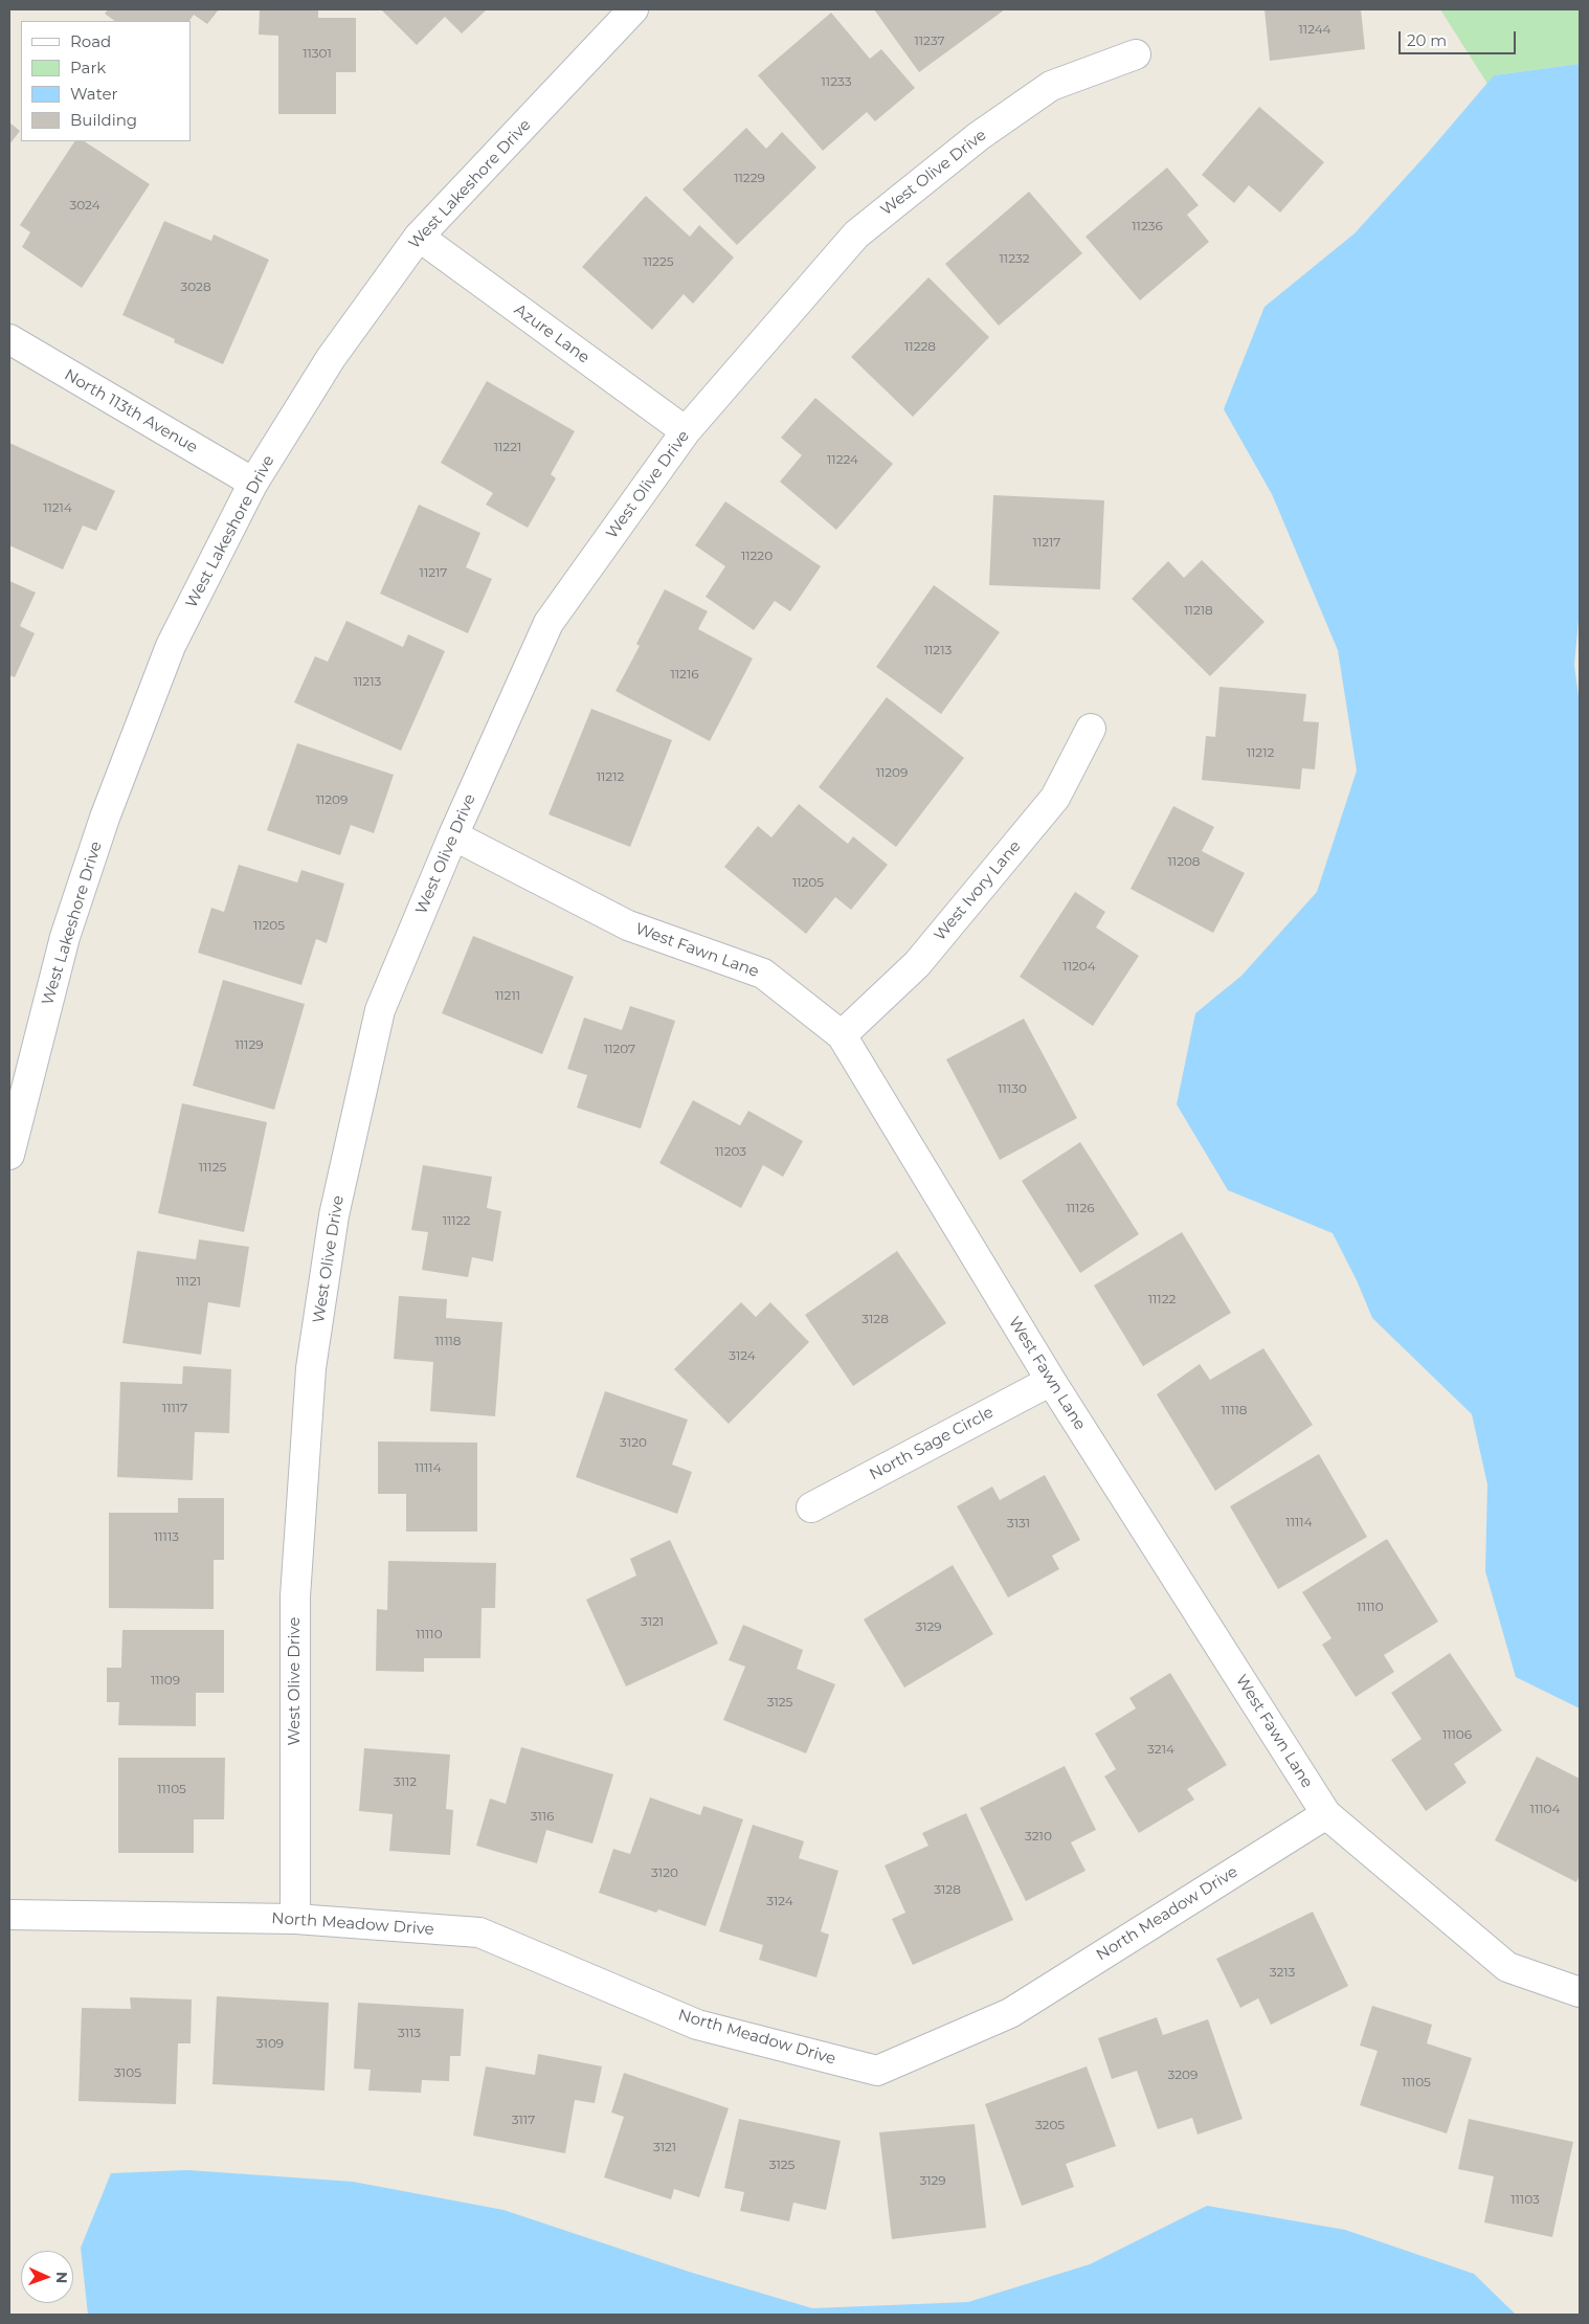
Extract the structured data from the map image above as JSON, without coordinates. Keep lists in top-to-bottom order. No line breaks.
{"streets":{"street":["West Olive Drive","West Lakeshore Drive","Azure Lane","North 113th Avenue","West Ivory Lane","West Fawn Lane","North Sage Circle","North Meadow Drive"]},"crossings":[["West Olive Drive","Azure Lane"],["West Olive Drive","West Fawn Lane"],["West Olive Drive","North Meadow Drive"],["West Lakeshore Drive","Azure Lane"],["West Lakeshore Drive","North 113th Avenue"],["West Ivory Lane","West Fawn Lane"],["West Fawn Lane","North Sage Circle"],["West Fawn Lane","North Meadow Drive"]],"house_numbers":["11244","11237","11301","11233","11229","3024","11236","11232","11225","3028","11228","11221","11224","11214","11217","11220","11217","11218","11213","11216","11213","11212","11209","11212","11209","11208","11205","11205","11204","11211","11129","11207","11130","11203","11125","11126","11122","11121","11122","3128","11118","3124","11117","11118","3120","11114","11114","3131","11113","11110","3121","3129","11110","11109","3125","11106","3214","3112","11105","11104","3116","3210","3120","3128","3124","3213","3113","3109","3105","3209","11105","3117","3205","3121","3125","3129","11103"],"legend":["Road","Park","Water","Building"],"scale_bar":"20 m","north":"right"}
